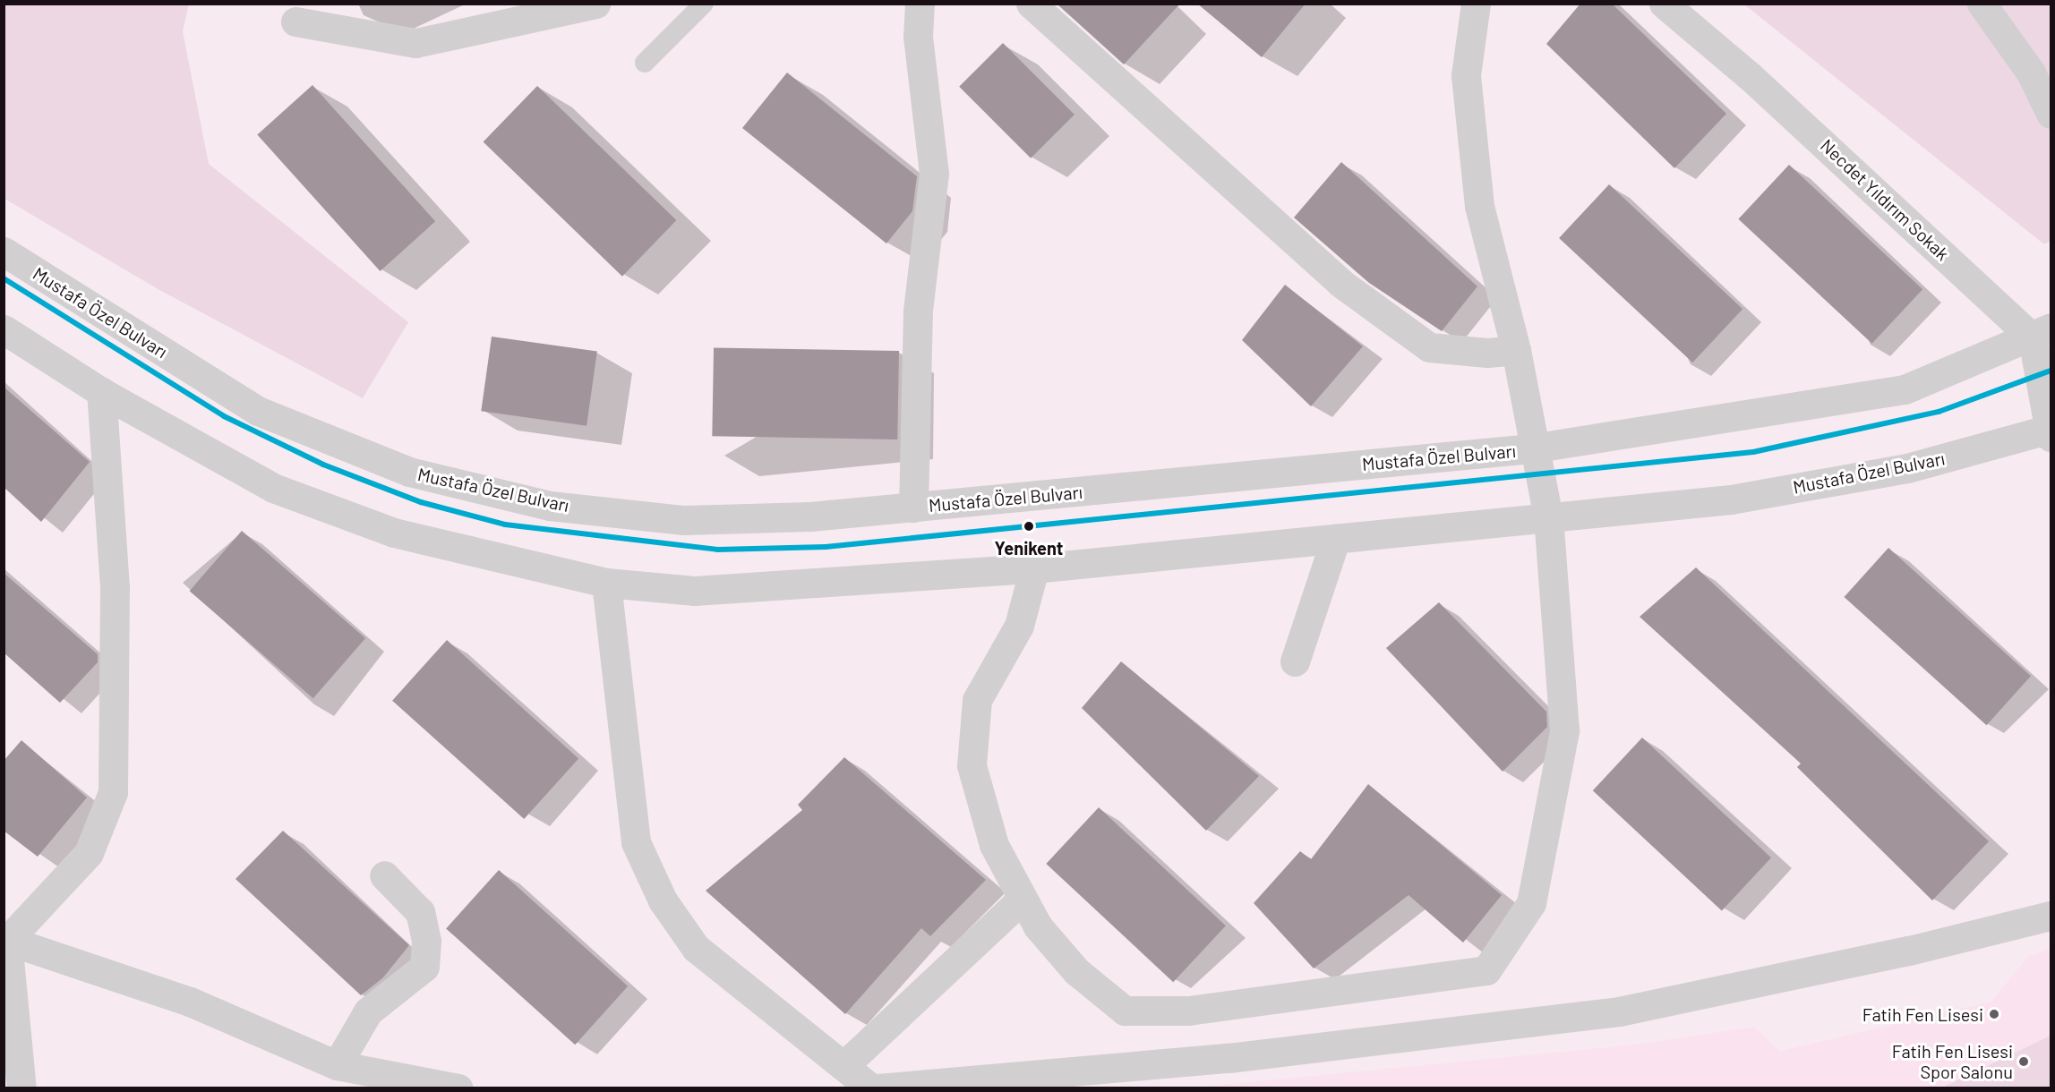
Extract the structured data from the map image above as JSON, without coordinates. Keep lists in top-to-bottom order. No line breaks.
{"streets":{"street":["Necdet Yıldırım Sokak","Mustafa Özel Bulvarı"]},"crossings":[["Necdet Yıldırım Sokak","Mustafa Özel Bulvarı"]],"places":["Yenikent","Fatih Fen Lisesi","Fatih Fen Lisesi Spor Salonu"]}
